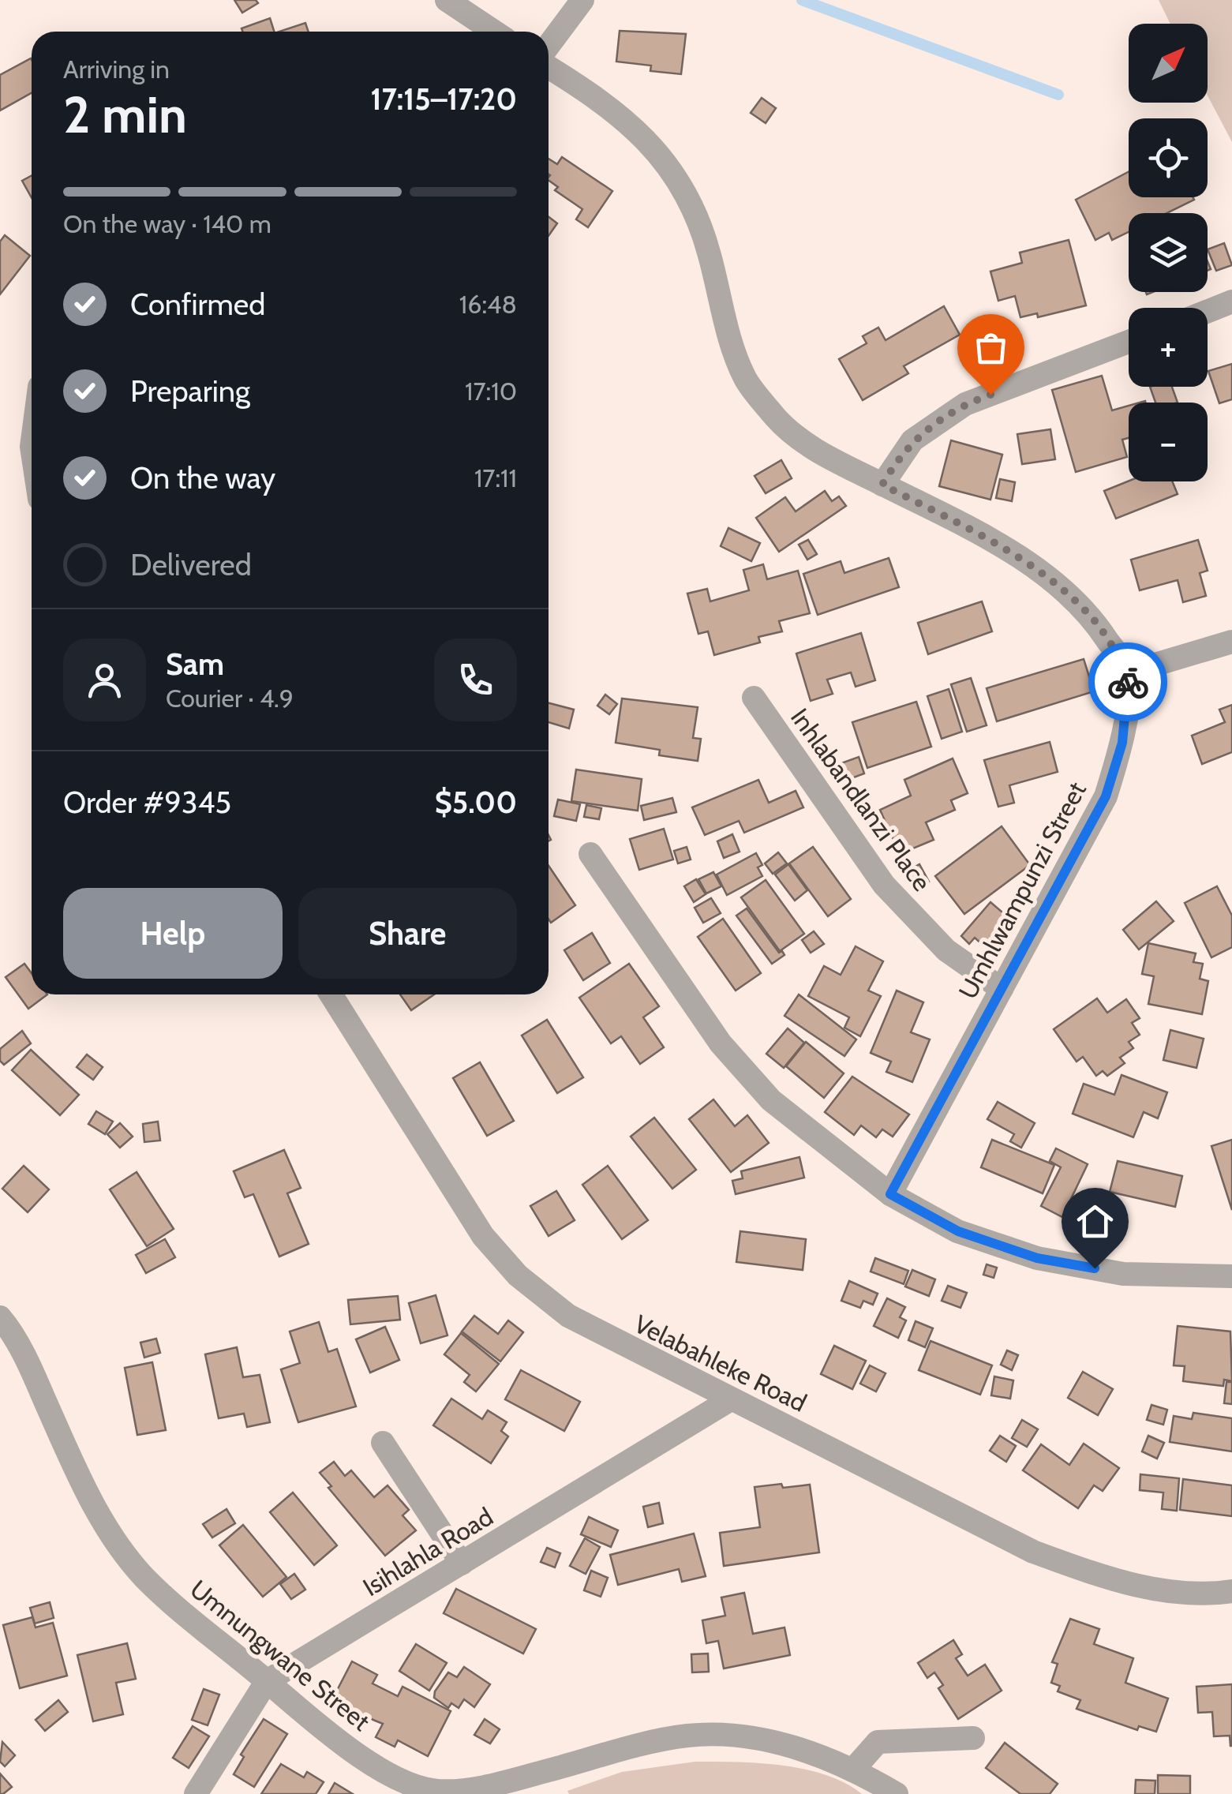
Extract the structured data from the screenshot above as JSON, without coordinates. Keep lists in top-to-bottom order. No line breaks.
{"streets":{"street":["Inhlabandlanzi Place","Umhlwampunzi Street","Velabahleke Road","Isihlahla Road","Umnungwane Street"]},"crossings":[["Inhlabandlanzi Place","Umhlwampunzi Street"],["Velabahleke Road","Isihlahla Road"],["Isihlahla Road","Umnungwane Street"]],"north":"top right","page":{"map_buttons":["+","−"],"heading":["2 min","Arriving in","17:15–17:20"],"panel":["Sam","Courier · 4.9","Order #9345","$5.00"],"bar":"On the way · 140 m","list":[["Confirmed","16:48"],["Preparing","17:10"],["On the way","17:11"],"Delivered"],"buttons":["Help","Share"]}}
